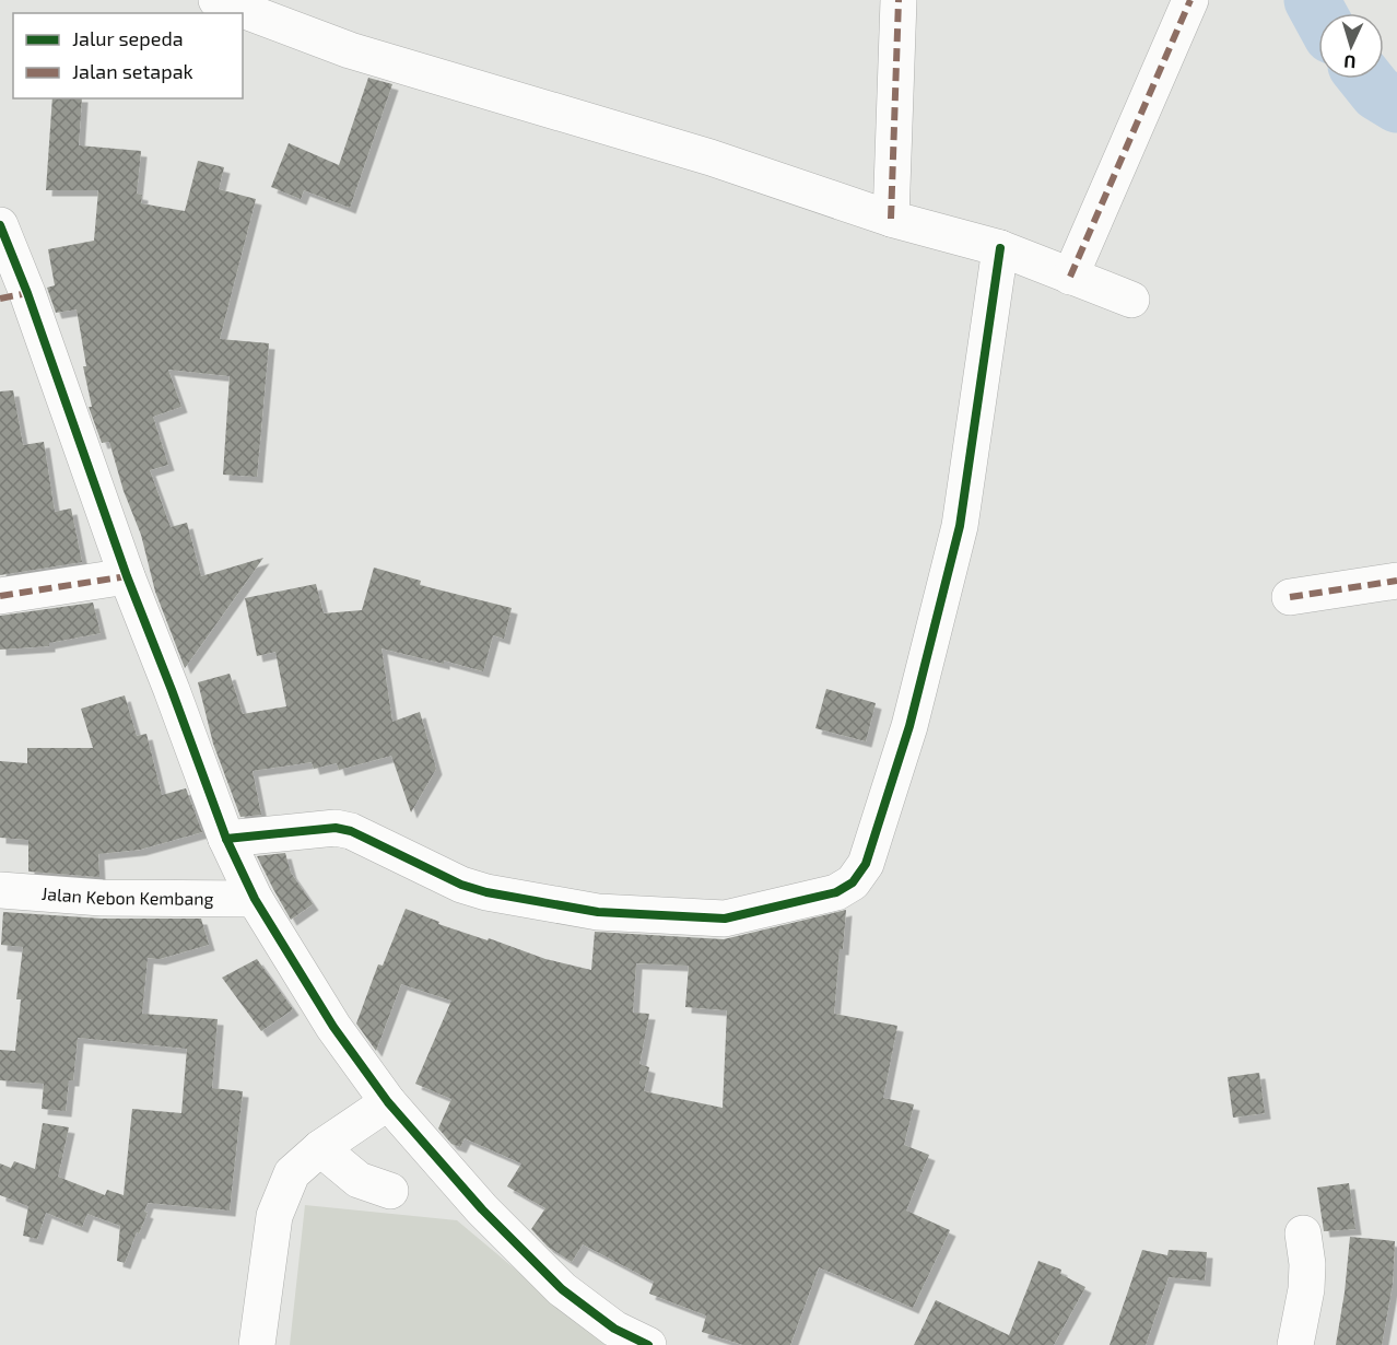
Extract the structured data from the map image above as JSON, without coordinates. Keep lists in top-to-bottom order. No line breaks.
{"streets":{"street":["Jalan Kebon Kembang"]},"legend":["Jalur sepeda","Jalan setapak"],"north":"bottom"}
